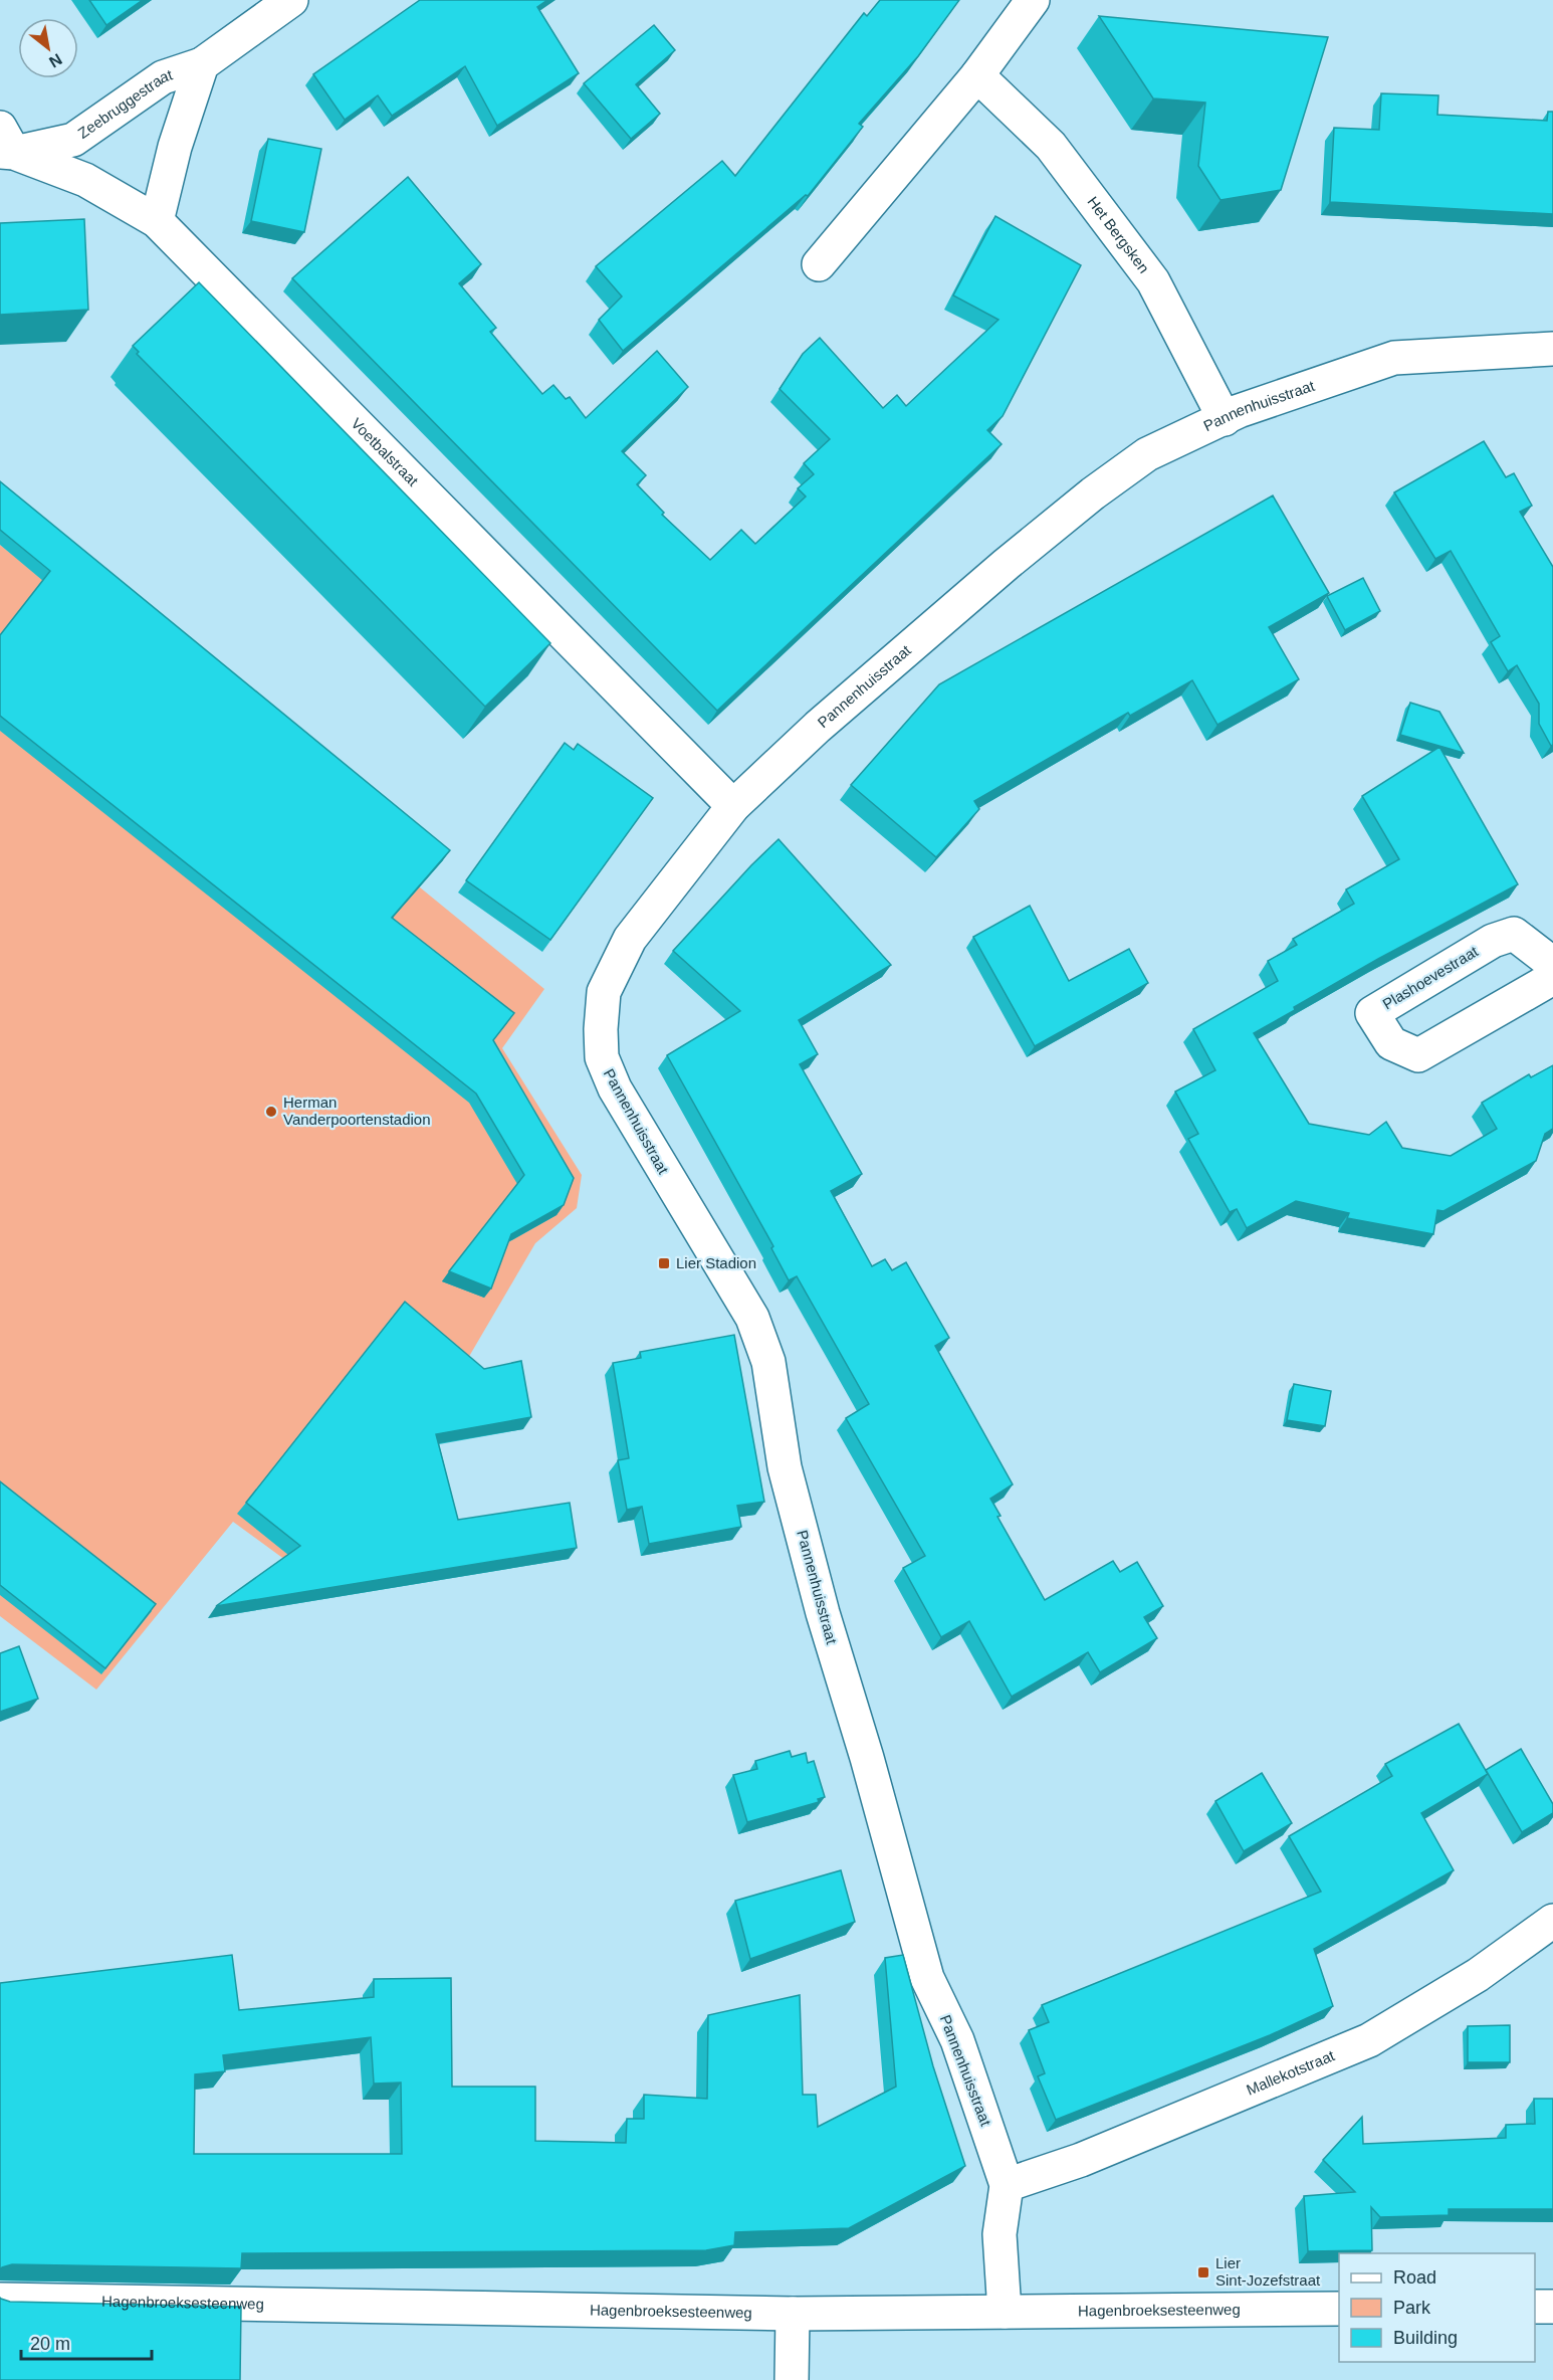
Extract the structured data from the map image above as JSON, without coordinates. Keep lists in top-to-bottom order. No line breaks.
{"streets":{"street":["Zeebruggestraat","Het Bergsken","Pannenhuisstraat","Voetbalstraat","Plashoevestraat","Mallekotstraat","Hagenbroeksesteenweg"]},"crossings":[["Zeebruggestraat","Voetbalstraat"],["Het Bergsken","Pannenhuisstraat"],["Pannenhuisstraat","Voetbalstraat"],["Pannenhuisstraat","Mallekotstraat"],["Pannenhuisstraat","Hagenbroeksesteenweg"]],"places":{"other":["Herman Vanderpoortenstadion"],"transit":["Lier Stadion","Lier Sint-Jozefstraat"]},"legend":["Road","Park","Building"],"scale_bar":"20 m","north":"bottom right"}
